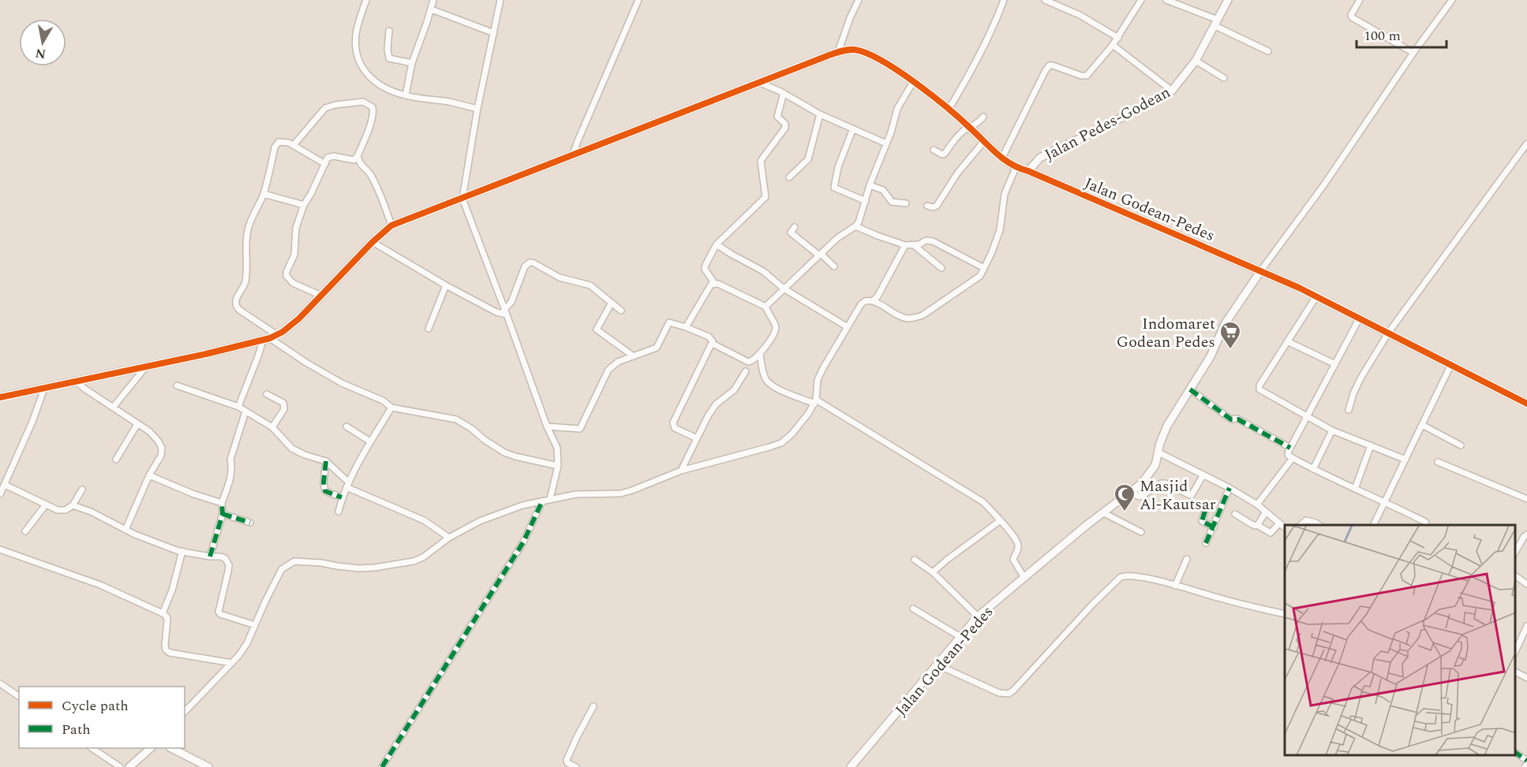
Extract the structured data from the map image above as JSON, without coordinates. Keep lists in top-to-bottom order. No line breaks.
{"streets":{"street":["Jalan Pedes-Godean","Jalan Godean-Pedes"]},"crossings":[["Jalan Pedes-Godean","Jalan Godean-Pedes"]],"places":{"supermarket":["Indomaret Godean Pedes"],"mosque":["Masjid Al-Kautsar"]},"legend":["Cycle path","Path"],"scale_bar":"100 m","north":"bottom"}
